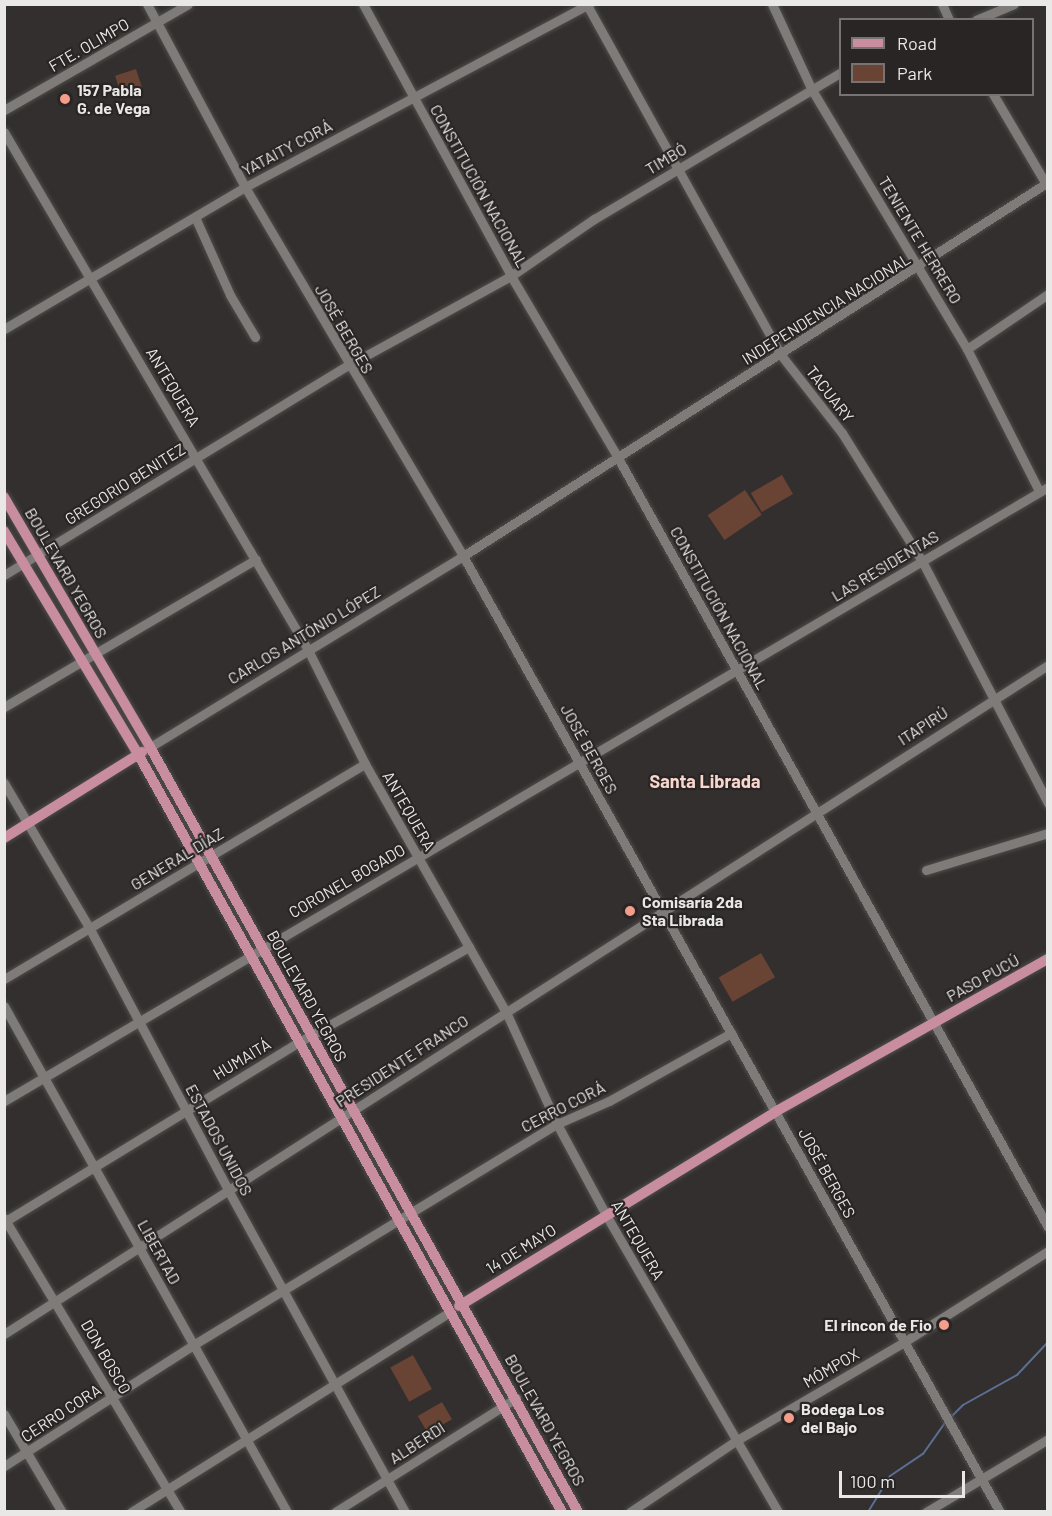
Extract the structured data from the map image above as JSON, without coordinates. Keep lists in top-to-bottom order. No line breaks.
{"streets":{"main road":["BOULEVARD YEGROS","CARLOS ANTÓNIO LÓPEZ","PASO PUCÚ","14 DE MAYO"],"street":["FTE. OLIMPO","YATAITY CORÁ","TIMBÓ","CONSTITUCIÓN NACIONAL","TENIENTE HERRERO","INDEPENDENCIA NACIONAL","JOSÉ BERGES","ANTEQUERA","TACUARY","GREGORIO BENITEZ","LAS RESIDENTAS","ITAPIRÚ","GENERAL DÍAZ","CORONEL BOGADO","HUMAITÁ","PRESIDENTE FRANCO","CERRO CORÁ","ESTADOS UNIDOS","LIBERTAD","DON BOSCO","MÓMPOX","CERRO CORA","ALBERDI"]},"crossings":[["FTE. OLIMPO","JOSÉ BERGES"],["YATAITY CORÁ","CONSTITUCIÓN NACIONAL"],["YATAITY CORÁ","JOSÉ BERGES"],["YATAITY CORÁ","ANTEQUERA"],["YATAITY CORÁ","TACUARY"],["TIMBÓ","CONSTITUCIÓN NACIONAL"],["TIMBÓ","TENIENTE HERRERO"],["TIMBÓ","TACUARY"],["TIMBÓ","GREGORIO BENITEZ"],["CONSTITUCIÓN NACIONAL","INDEPENDENCIA NACIONAL"],["CONSTITUCIÓN NACIONAL","GREGORIO BENITEZ"],["CONSTITUCIÓN NACIONAL","LAS RESIDENTAS"],["CONSTITUCIÓN NACIONAL","CARLOS ANTÓNIO LÓPEZ"],["CONSTITUCIÓN NACIONAL","ITAPIRÚ"],["CONSTITUCIÓN NACIONAL","CORONEL BOGADO"],["CONSTITUCIÓN NACIONAL","PASO PUCÚ"],["CONSTITUCIÓN NACIONAL","PRESIDENTE FRANCO"],["CONSTITUCIÓN NACIONAL","14 DE MAYO"],["TENIENTE HERRERO","INDEPENDENCIA NACIONAL"],["TENIENTE HERRERO","LAS RESIDENTAS"],["INDEPENDENCIA NACIONAL","TACUARY"],["INDEPENDENCIA NACIONAL","CARLOS ANTÓNIO LÓPEZ"],["JOSÉ BERGES","GREGORIO BENITEZ"],["JOSÉ BERGES","CARLOS ANTÓNIO LÓPEZ"],["JOSÉ BERGES","CORONEL BOGADO"],["JOSÉ BERGES","PRESIDENTE FRANCO"],["JOSÉ BERGES","CERRO CORÁ"],["JOSÉ BERGES","14 DE MAYO"],["JOSÉ BERGES","MÓMPOX"],["ANTEQUERA","GREGORIO BENITEZ"],["ANTEQUERA","CARLOS ANTÓNIO LÓPEZ"],["ANTEQUERA","GENERAL DÍAZ"],["ANTEQUERA","CORONEL BOGADO"],["ANTEQUERA","HUMAITÁ"],["ANTEQUERA","PRESIDENTE FRANCO"],["ANTEQUERA","CERRO CORÁ"],["ANTEQUERA","14 DE MAYO"],["ANTEQUERA","MÓMPOX"],["TACUARY","LAS RESIDENTAS"],["TACUARY","ITAPIRÚ"],["GREGORIO BENITEZ","BOULEVARD YEGROS"],["LAS RESIDENTAS","CORONEL BOGADO"],["BOULEVARD YEGROS","CARLOS ANTÓNIO LÓPEZ"],["BOULEVARD YEGROS","GENERAL DÍAZ"],["BOULEVARD YEGROS","CORONEL BOGADO"],["BOULEVARD YEGROS","HUMAITÁ"],["BOULEVARD YEGROS","PRESIDENTE FRANCO"],["BOULEVARD YEGROS","CERRO CORÁ"],["BOULEVARD YEGROS","14 DE MAYO"],["BOULEVARD YEGROS","ALBERDI"],["CARLOS ANTÓNIO LÓPEZ","ESTADOS UNIDOS"],["ITAPIRÚ","PRESIDENTE FRANCO"],["GENERAL DÍAZ","ESTADOS UNIDOS"],["CORONEL BOGADO","ESTADOS UNIDOS"],["CORONEL BOGADO","LIBERTAD"],["PASO PUCÚ","14 DE MAYO"],["HUMAITÁ","ESTADOS UNIDOS"],["HUMAITÁ","LIBERTAD"],["HUMAITÁ","DON BOSCO"],["PRESIDENTE FRANCO","ESTADOS UNIDOS"],["PRESIDENTE FRANCO","LIBERTAD"],["PRESIDENTE FRANCO","DON BOSCO"],["CERRO CORÁ","ESTADOS UNIDOS"],["CERRO CORÁ","CERRO CORA"],["ESTADOS UNIDOS","14 DE MAYO"],["ESTADOS UNIDOS","CERRO CORA"],["ESTADOS UNIDOS","ALBERDI"],["14 DE MAYO","LIBERTAD"],["14 DE MAYO","DON BOSCO"],["LIBERTAD","CERRO CORA"],["DON BOSCO","CERRO CORA"]],"districts":["Santa Librada"],"places":["157 Pabla G. de Vega","Comisaría 2da Sta Librada","El rincon de Fio","Bodega Los del Bajo"],"legend":["Road","Park"],"scale_bar":"100 m"}
